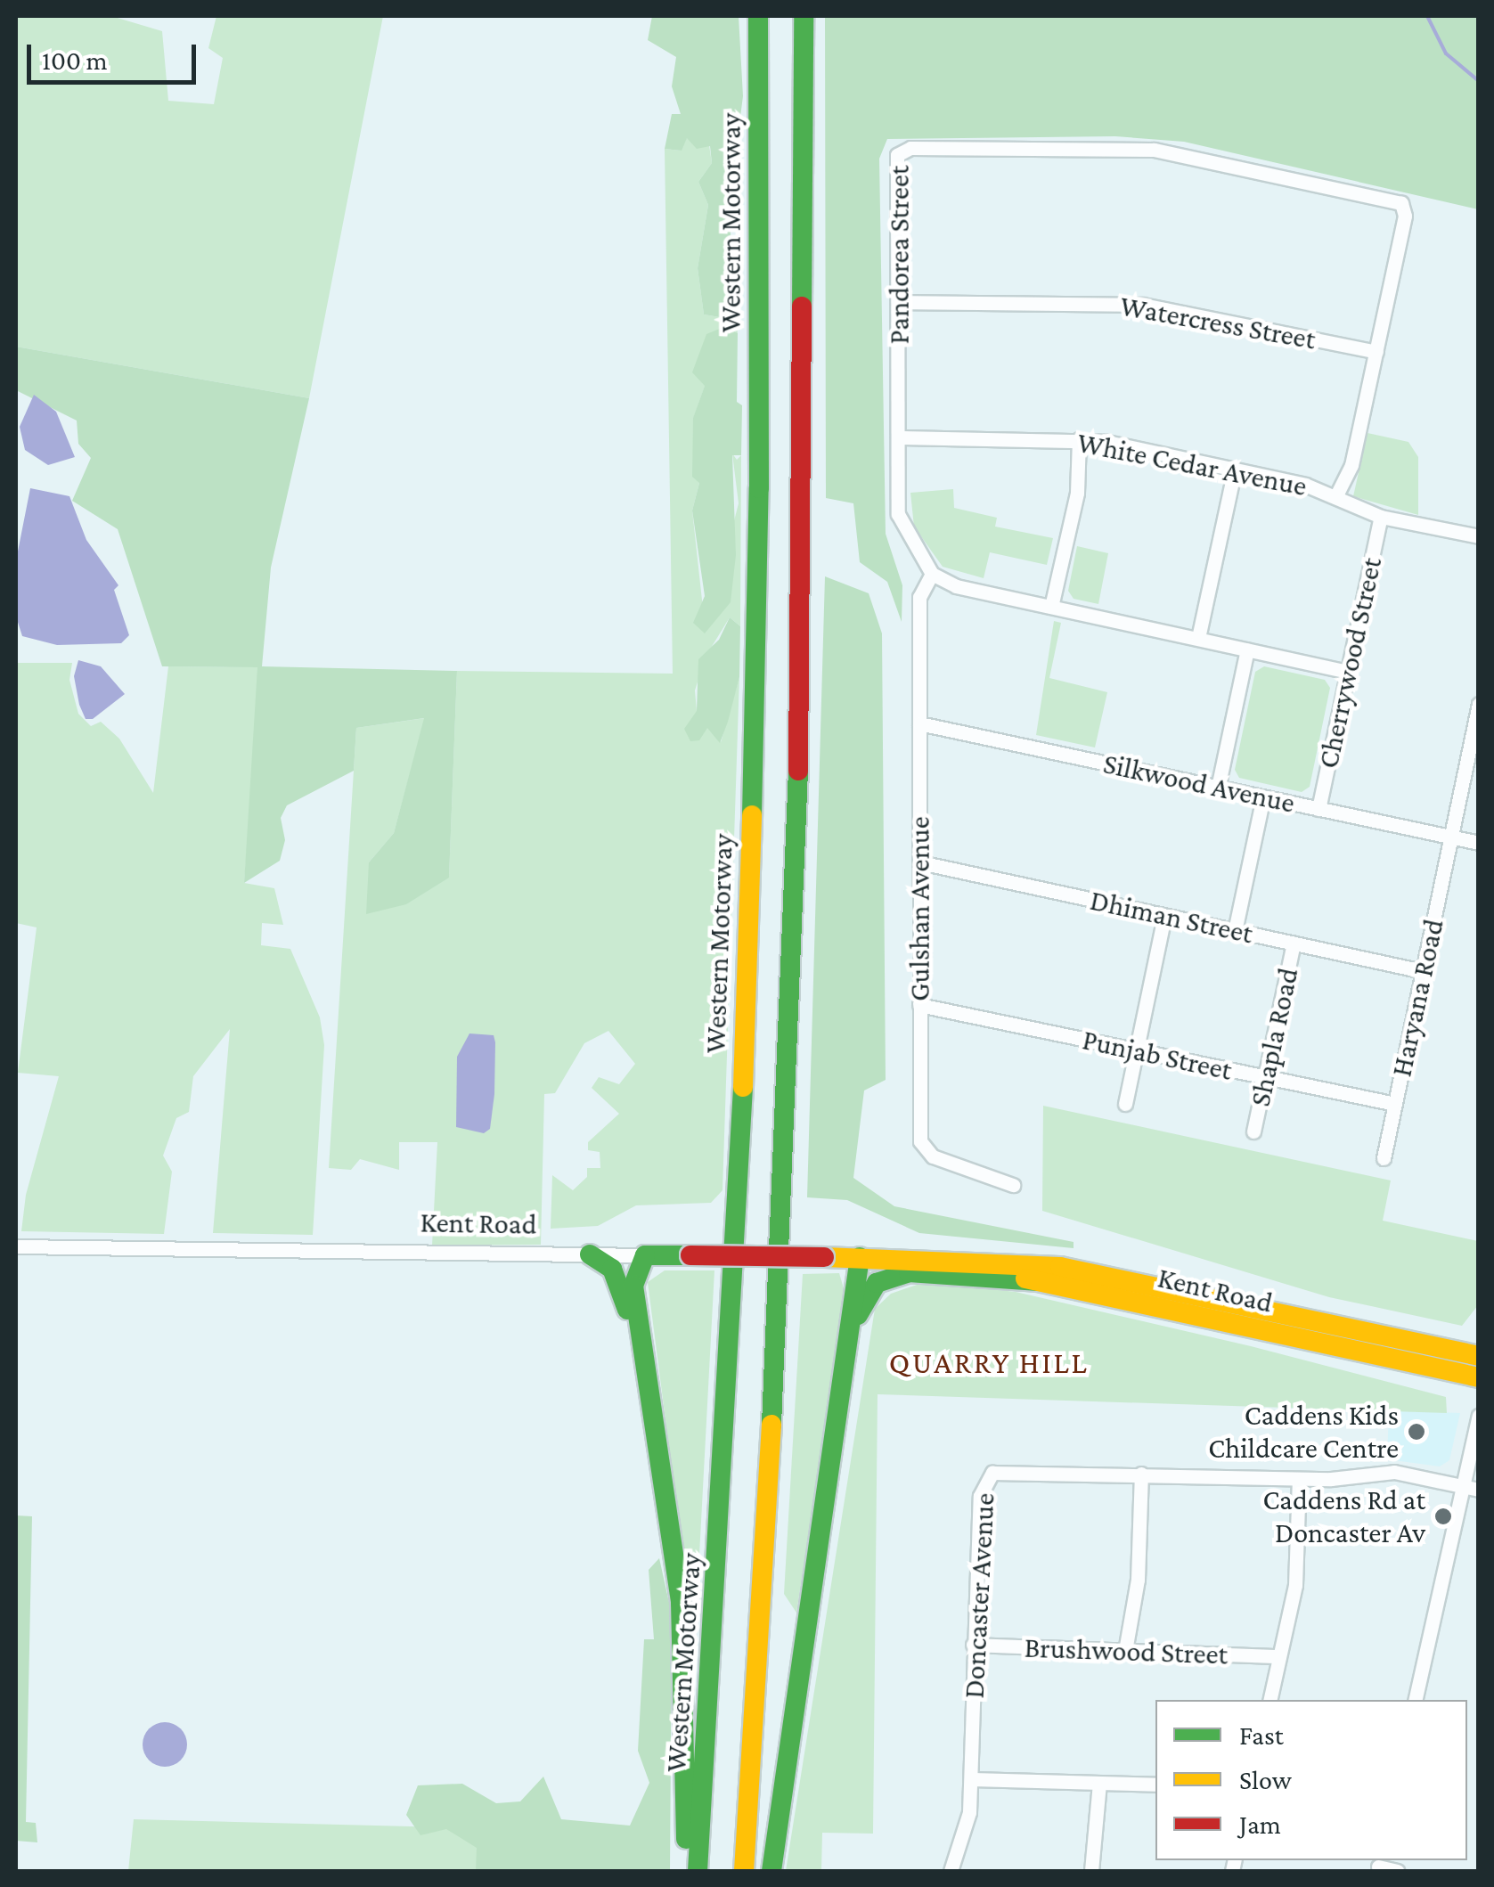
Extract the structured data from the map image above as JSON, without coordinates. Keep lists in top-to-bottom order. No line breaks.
{"streets":{"main road":["Western Motorway","Kent Road"],"street":["Pandorea Street","Watercress Street","White Cedar Avenue","Cherrywood Street","Silkwood Avenue","Gulshan Avenue","Dhiman Street","Haryana Road","Shapla Road","Punjab Street","Doncaster Avenue","Brushwood Street"]},"crossings":[["Pandorea Street","Watercress Street"],["Pandorea Street","White Cedar Avenue"],["Pandorea Street","Gulshan Avenue"],["White Cedar Avenue","Cherrywood Street"],["Cherrywood Street","Silkwood Avenue"],["Silkwood Avenue","Gulshan Avenue"],["Silkwood Avenue","Haryana Road"],["Gulshan Avenue","Dhiman Street"],["Gulshan Avenue","Punjab Street"],["Dhiman Street","Haryana Road"],["Dhiman Street","Shapla Road"],["Haryana Road","Punjab Street"],["Shapla Road","Punjab Street"],["Doncaster Avenue","Brushwood Street"]],"districts":["QUARRY HILL"],"places":["Caddens Kids Childcare Centre","Caddens Rd at Doncaster Av"],"legend":["Fast","Slow","Jam"],"scale_bar":"100 m"}
